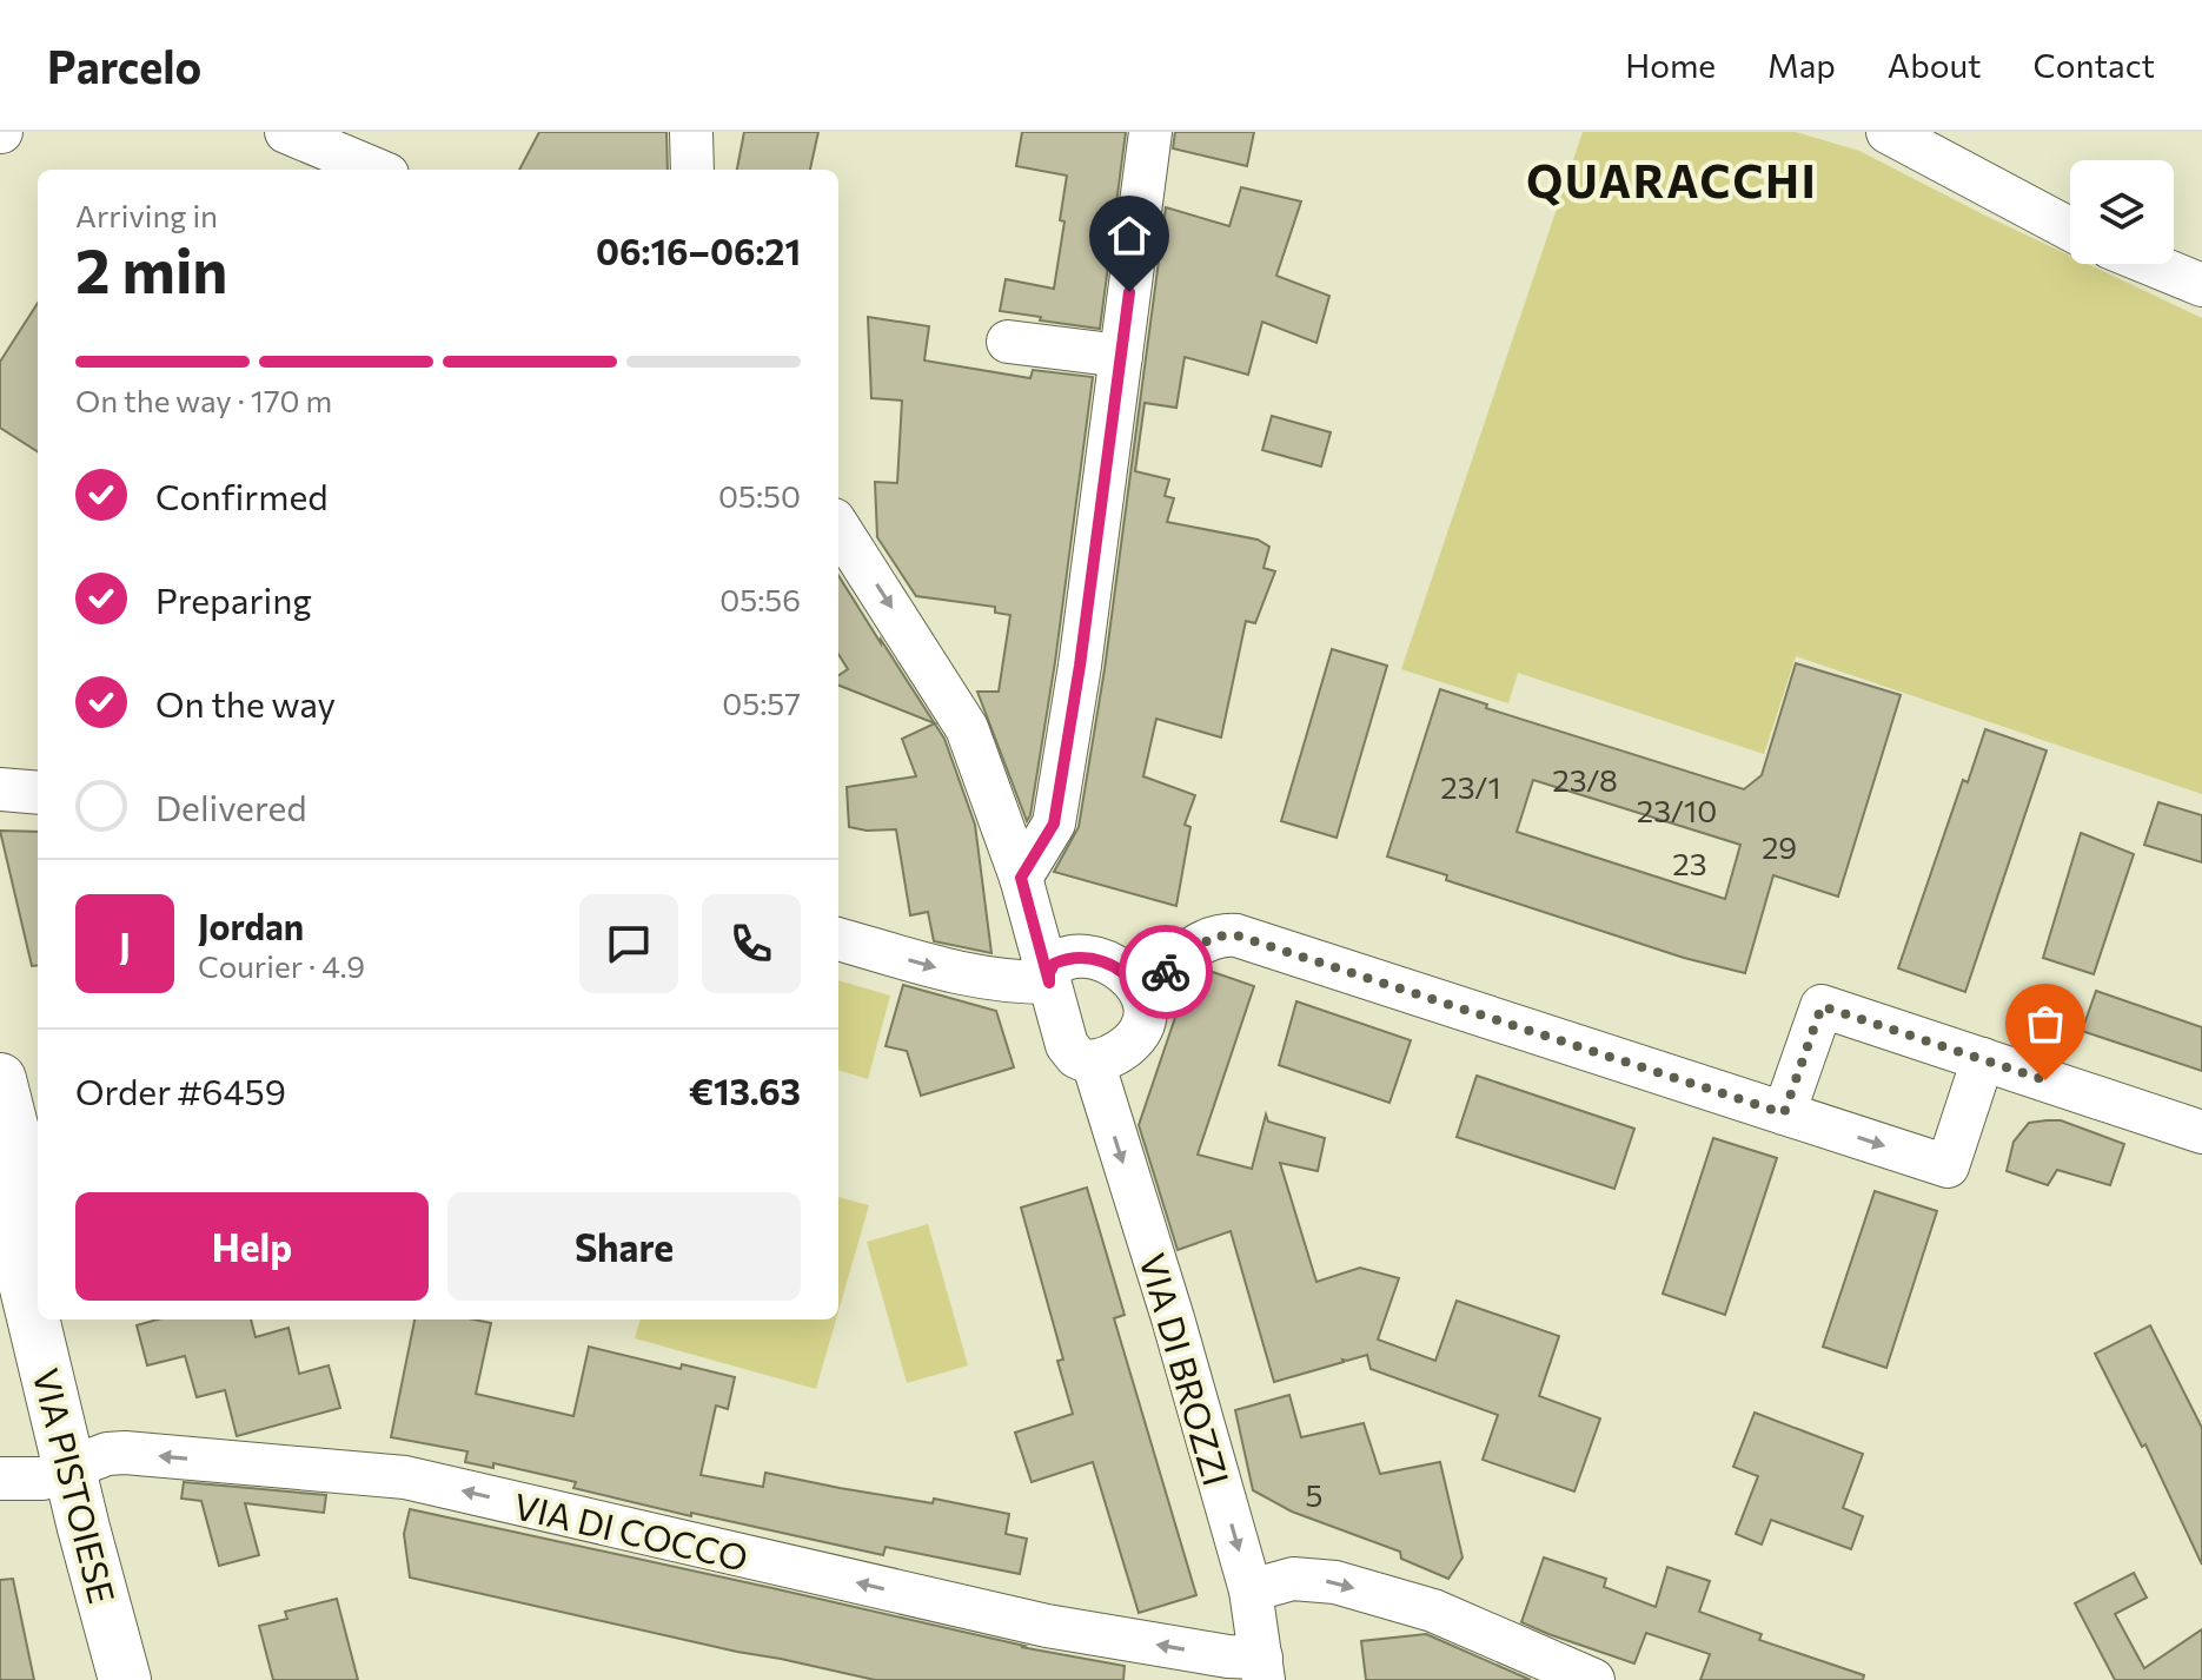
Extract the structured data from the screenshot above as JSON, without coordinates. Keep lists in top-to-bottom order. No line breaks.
{"streets":{"main road":["VIA PISTOIESE"],"street":["VIA DI BROZZI","VIA DI COCCO"]},"crossings":[["VIA DI BROZZI","VIA DI COCCO"],["VIA PISTOIESE","VIA DI COCCO"]],"one_way":["VIA DI BROZZI","VIA DI COCCO"],"districts":["QUARACCHI"],"house_numbers":["23/8","23/1","23/10","29","23","5"],"page":{"header":"Parcelo","nav":["Home","Map","About","Contact"],"heading":["2 min","Arriving in","06:16–06:21"],"panel":["Jordan","Courier · 4.9","Order #6459","€13.63"],"bar":"On the way · 170 m","list":[["Confirmed","05:50"],["Preparing","05:56"],["On the way","05:57"],"Delivered"],"round":"J","buttons":["Help","Share"]}}
